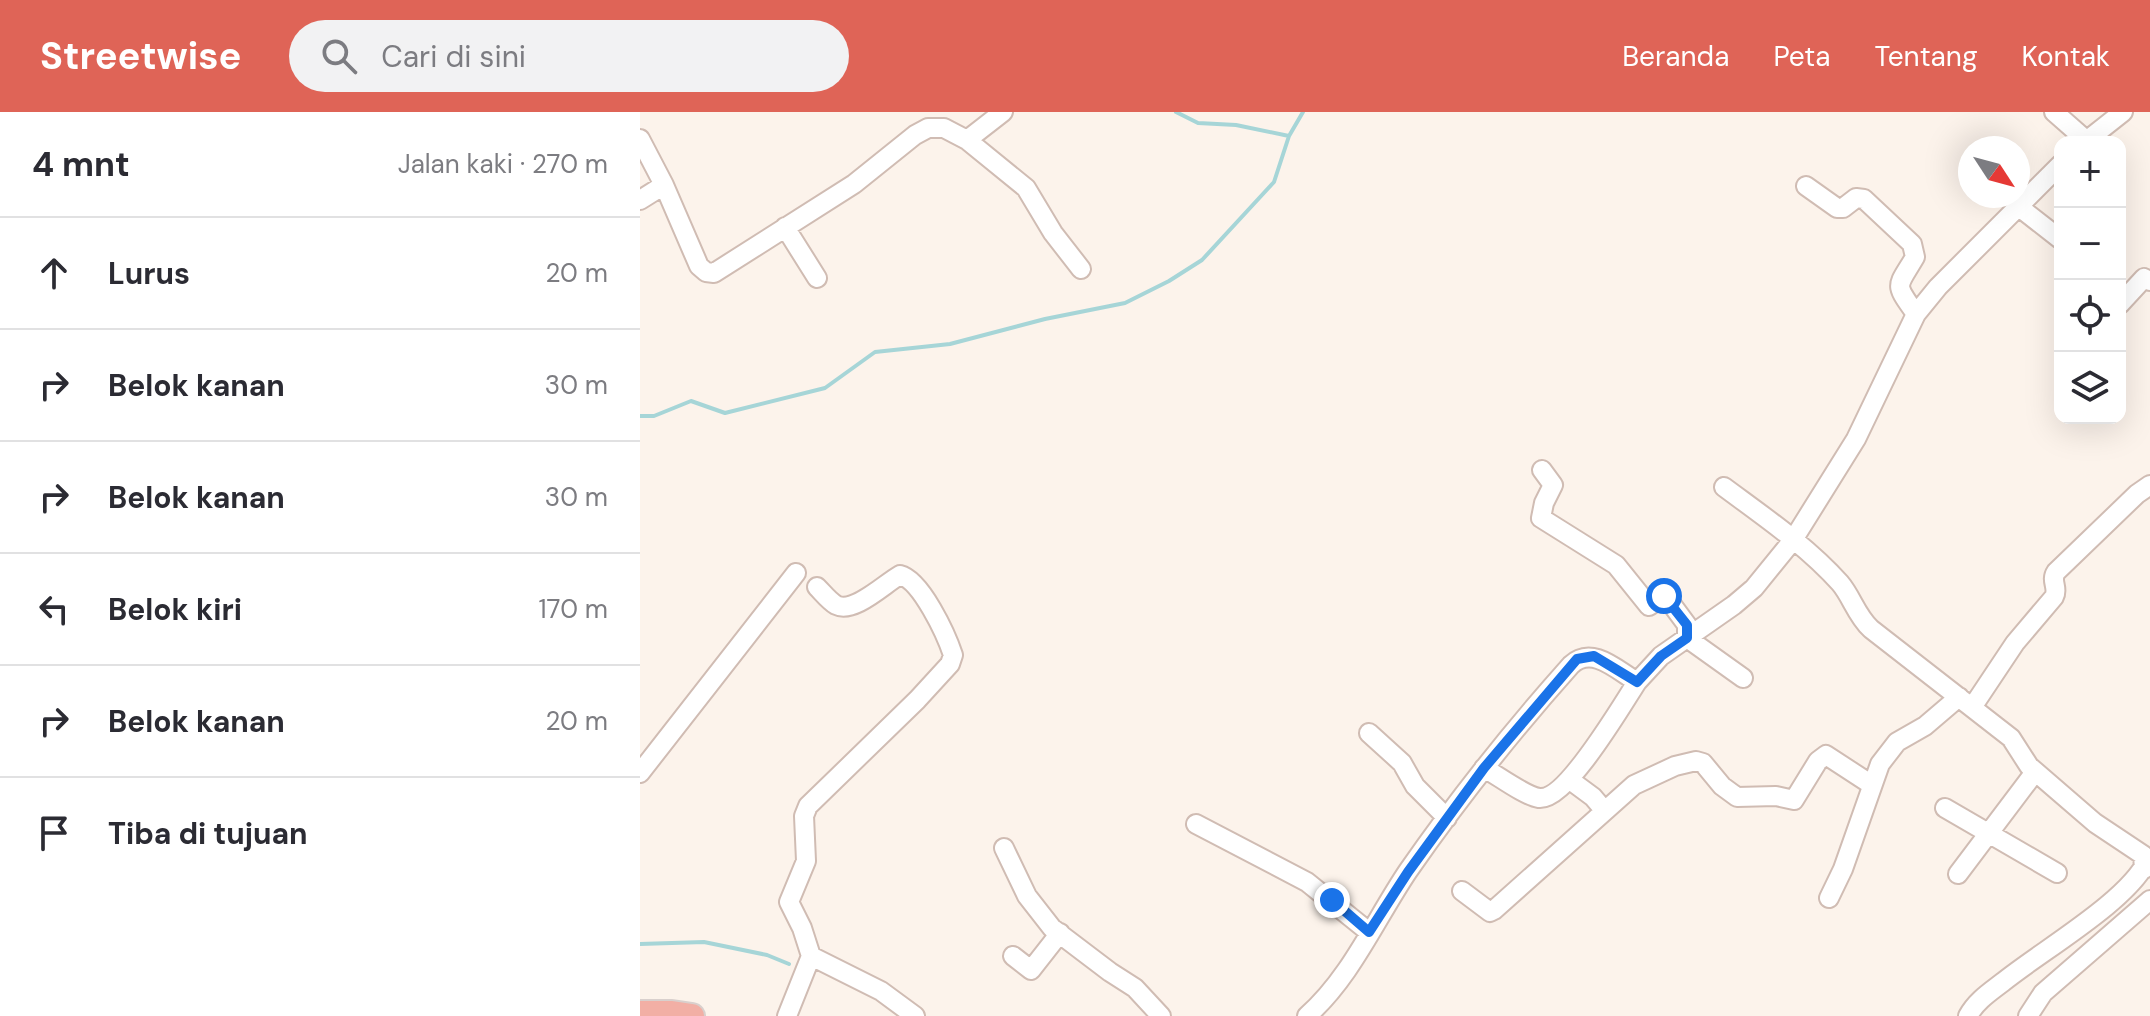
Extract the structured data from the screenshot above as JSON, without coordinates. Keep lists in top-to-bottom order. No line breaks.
{"north":"bottom right","page":{"header":"Streetwise","search":"Cari di sini","nav":["Beranda","Peta","Tentang","Kontak"],"heading":["4 mnt","Jalan kaki · 270 m"],"map_buttons":["+","−"],"list":[["Lurus","20 m"],["Belok kanan","30 m"],["Belok kanan","30 m"],["Belok kiri","170 m"],["Belok kanan","20 m"],"Tiba di tujuan"]}}
